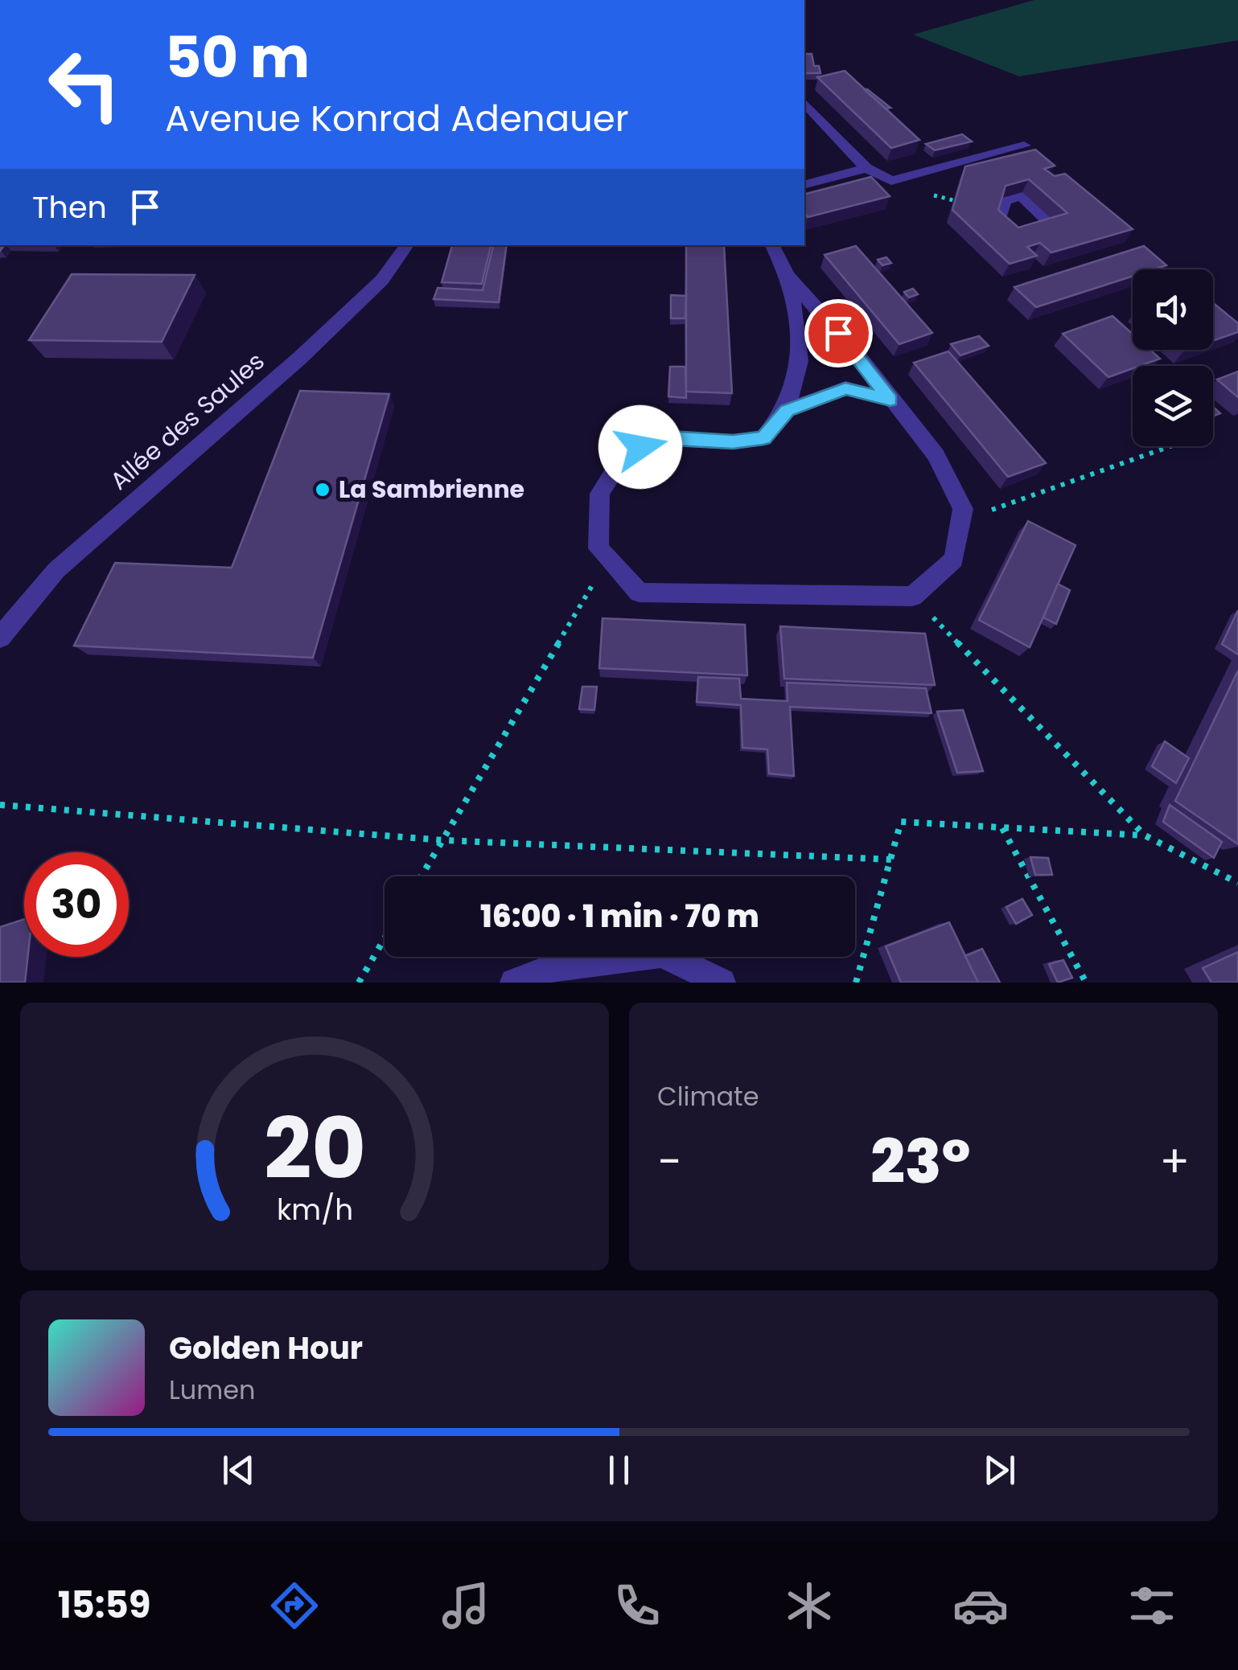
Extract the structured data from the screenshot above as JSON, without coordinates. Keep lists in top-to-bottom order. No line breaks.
{"streets":{"street":["Allée des Saules"]},"places":["La Sambrienne"],"page":{"turn":["50 m","Avenue Konrad Adenauer"],"then":"Then","limit":"30","trip":"16:00 · 1 min · 70 m","tile":"Climate","heat":["−","23°","+"],"song":["Golden Hour","Lumen"],"tabs":"15:59","gauge":["20","km/h"]}}
